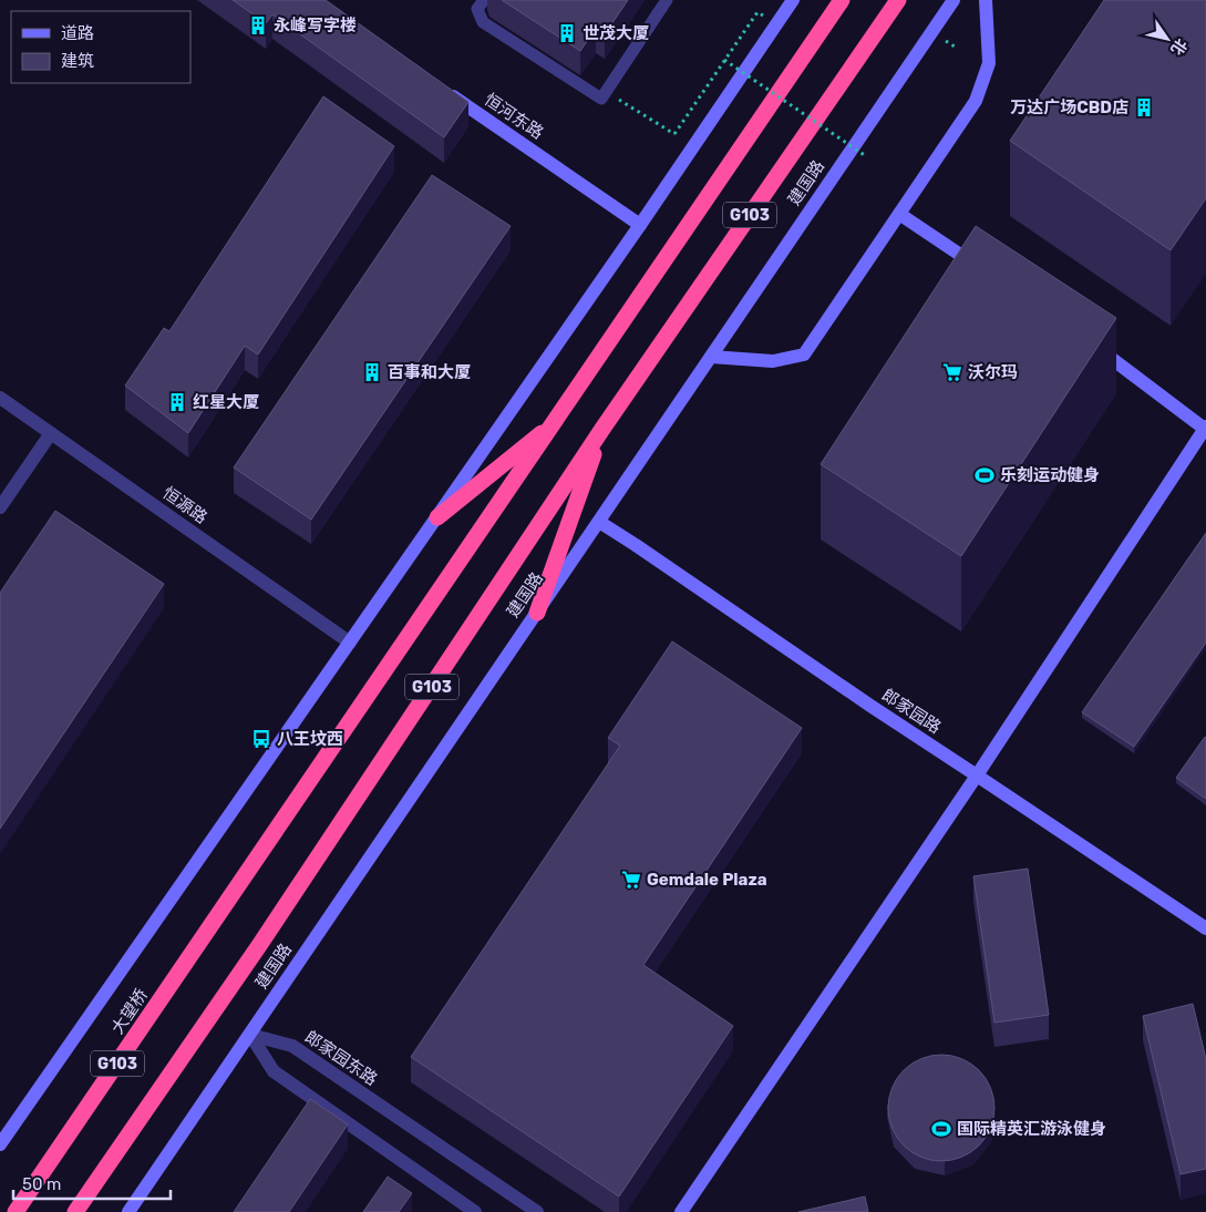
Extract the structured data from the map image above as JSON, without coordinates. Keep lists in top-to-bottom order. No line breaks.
{"streets":{"highway":["建国路","G103","大望桥"],"street":["恒河东路","恒源路","郎家园路","郎家园东路"]},"crossings":[["建国路","郎家园路"],["建国路","郎家园东路"],["G103","大望桥"]],"places":{"building":["永峰写字楼","世茂大厦","万达广场CBD店","百事和大厦","红星大厦"],"supermarket":["沃尔玛","Gemdale Plaza"],"sports":["乐刻运动健身","国际精英汇游泳健身"],"bus stop":["八王坟西"]},"legend":["道路","建筑"],"scale_bar":"50 m","north":"bottom right"}
